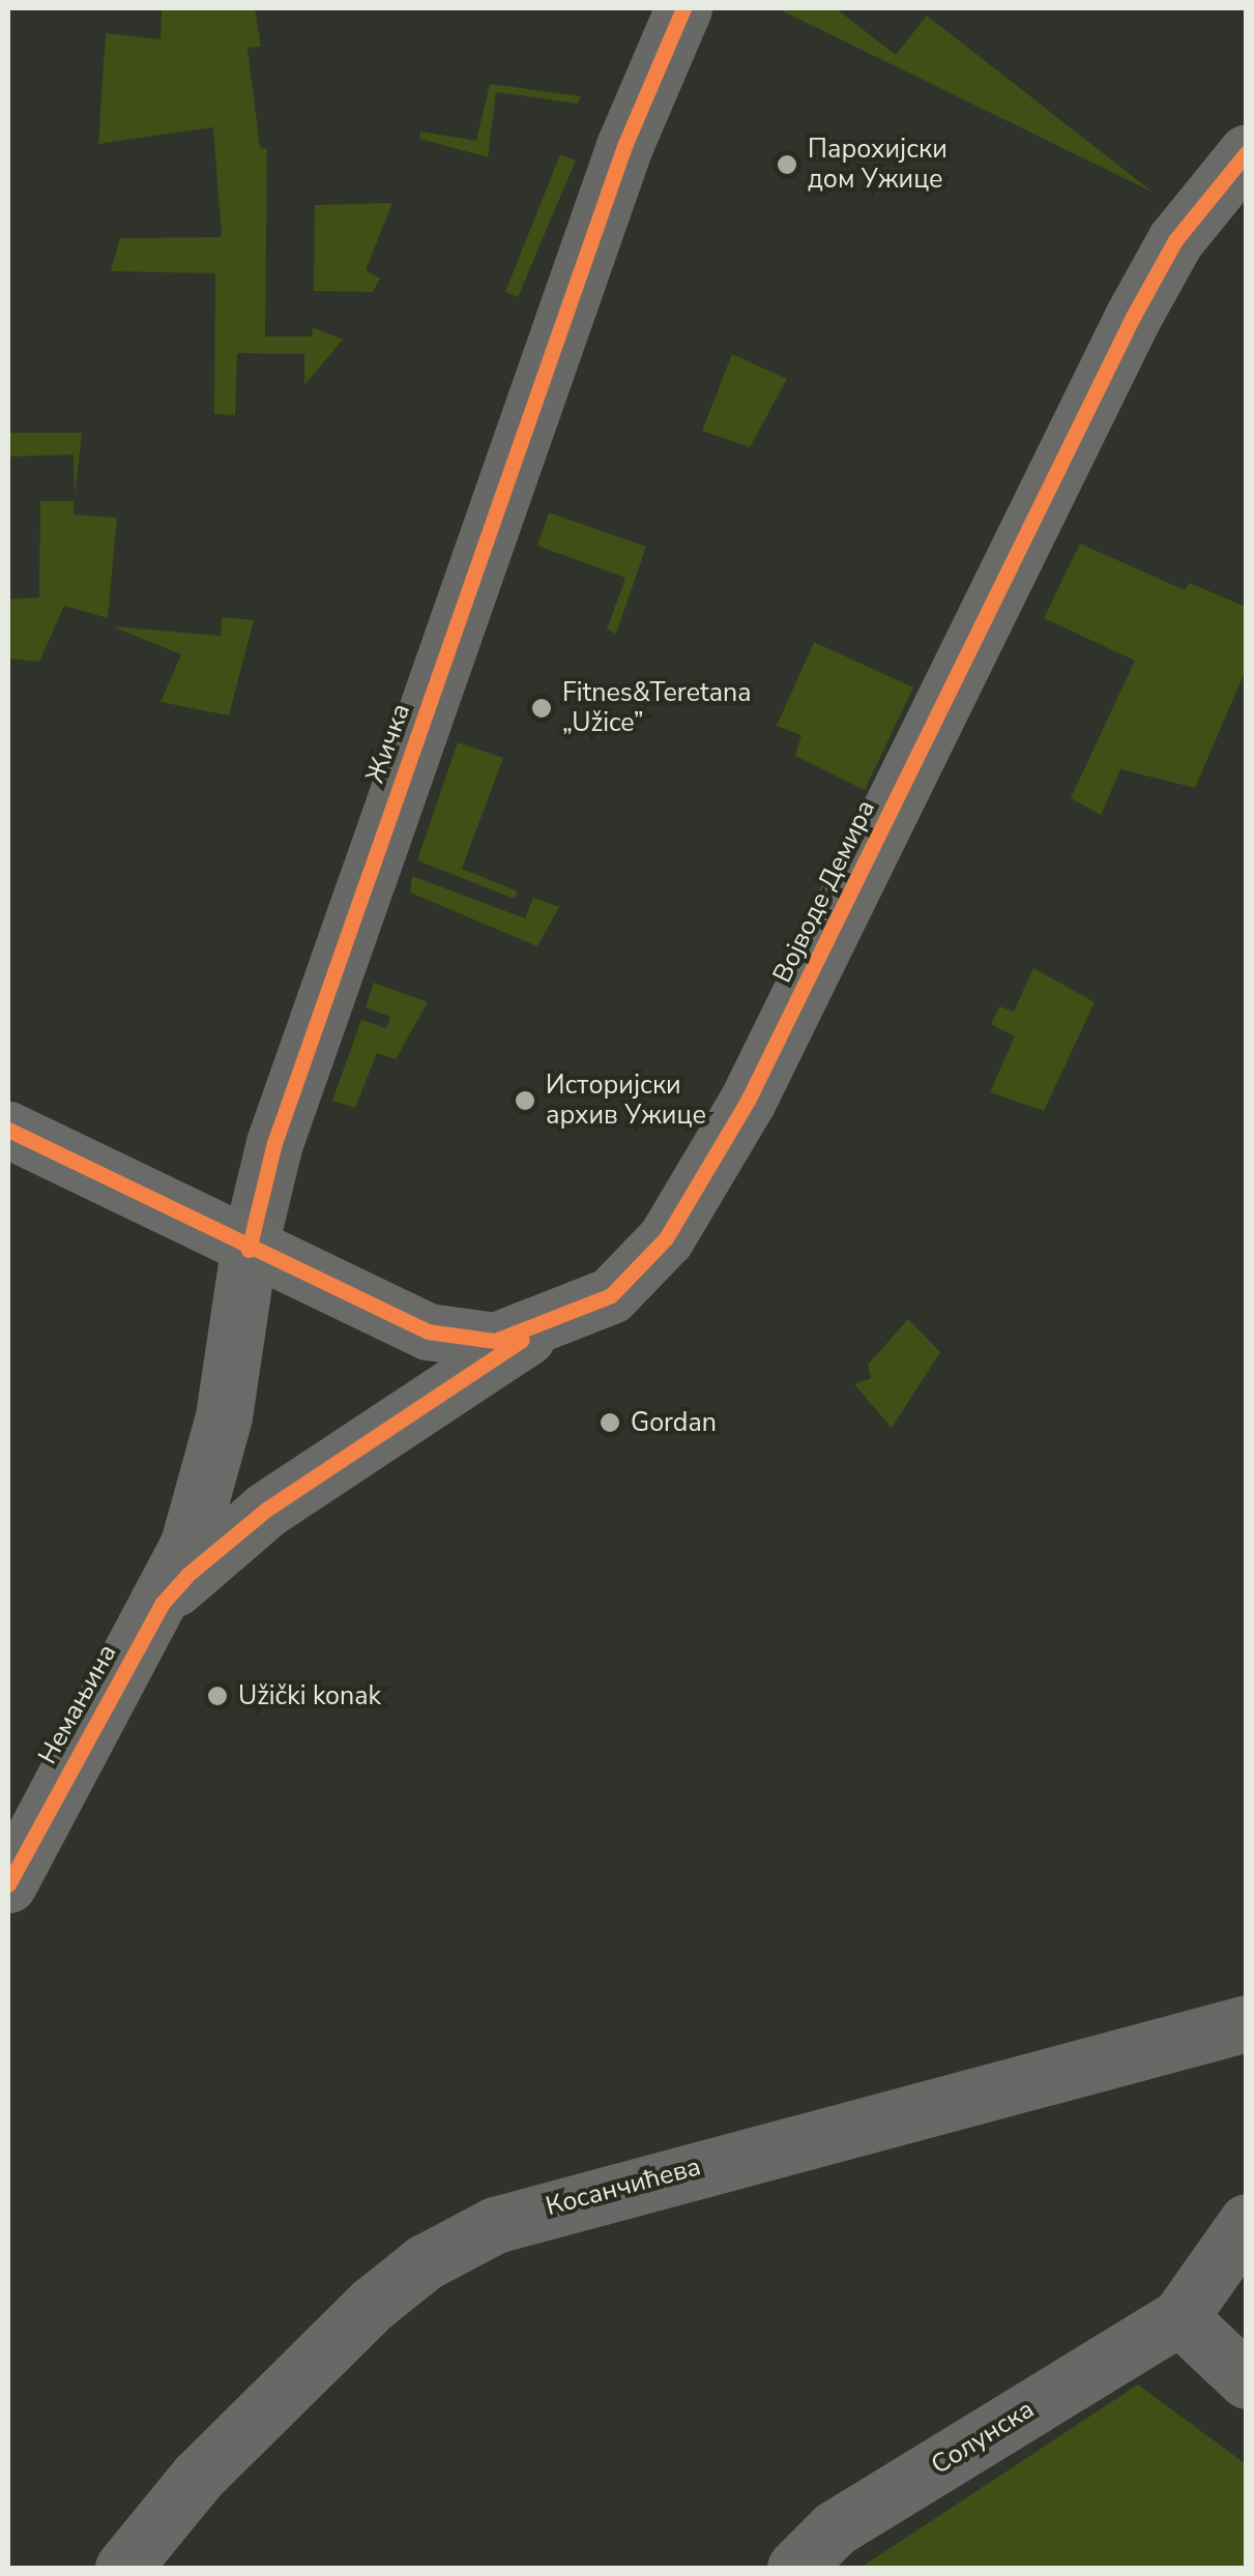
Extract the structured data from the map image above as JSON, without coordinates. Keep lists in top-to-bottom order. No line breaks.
{"streets":{"main road":["Војводе Демира","Немањина"],"street":["Жичка","Косанчићева","Солунска"]},"crossings":[["Жичка","Војводе Демира"],["Жичка","Немањина"],["Војводе Демира","Немањина"]],"places":["Парохијски дом Ужице","Fitnes&Teretana „Užice”","Историјски архив Ужице","Gordan","Užički konak"]}
